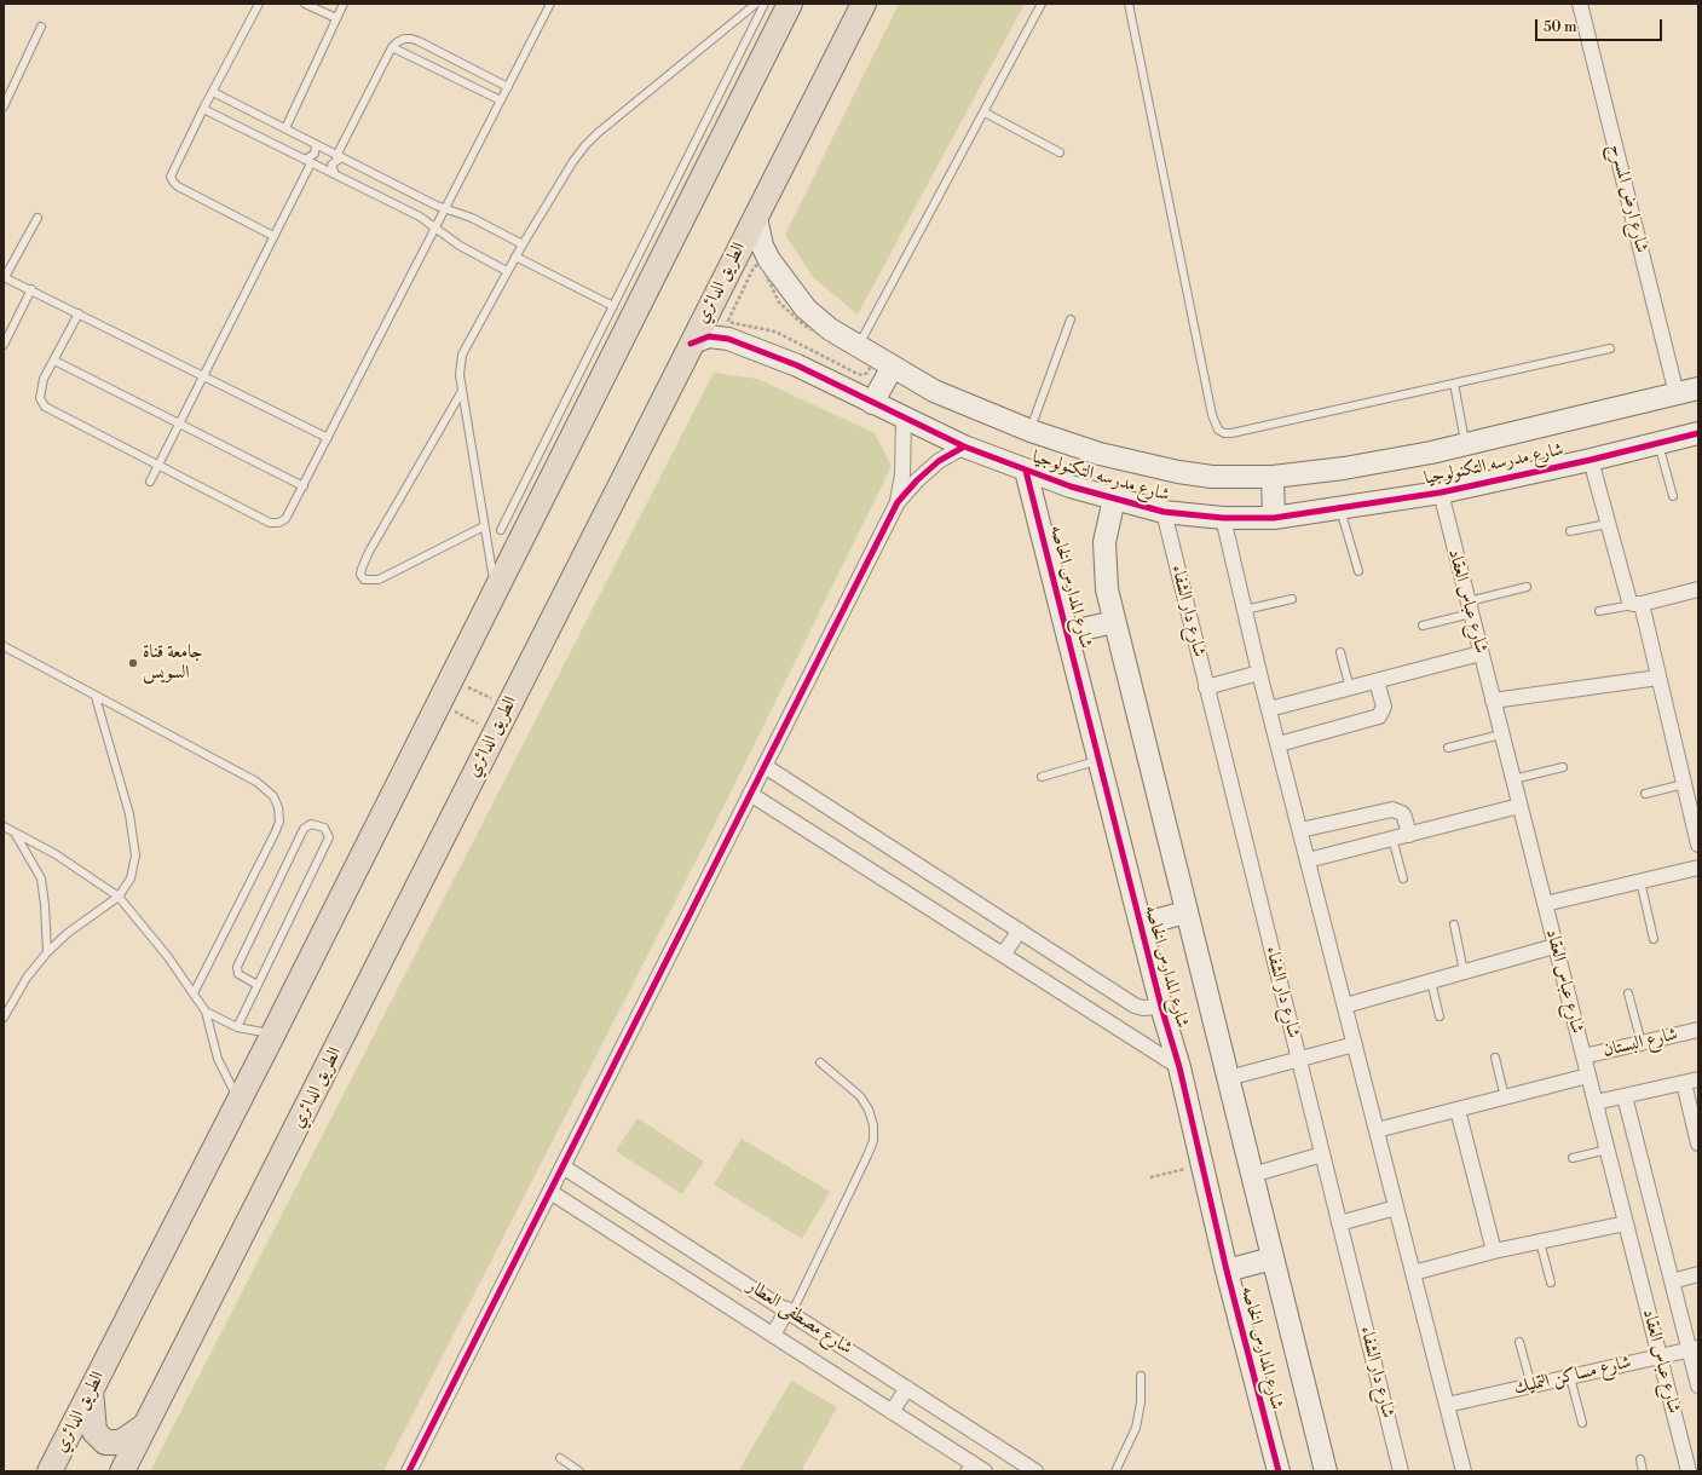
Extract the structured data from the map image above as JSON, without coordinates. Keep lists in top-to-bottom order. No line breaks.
{"streets":{"main road":["الطريق الدائري"],"street":["شارع ارض المسرح","شارع مدرسه التكنولوجيا","شارع المدارس الخاصه","شارع عباس العقاد","شارع دار الشفاء","شارع البستان","شارع مصطفى العطار","شارع مساكن التمليك"]},"crossings":[["شارع ارض المسرح","شارع مدرسه التكنولوجيا"],["الطريق الدائري","شارع مدرسه التكنولوجيا"],["شارع مدرسه التكنولوجيا","شارع المدارس الخاصه"],["شارع مدرسه التكنولوجيا","شارع عباس العقاد"],["شارع مدرسه التكنولوجيا","شارع دار الشفاء"],["شارع عباس العقاد","شارع البستان"],["شارع عباس العقاد","شارع مساكن التمليك"]],"places":["جامعة قناة السويس"],"scale_bar":"50 m"}
